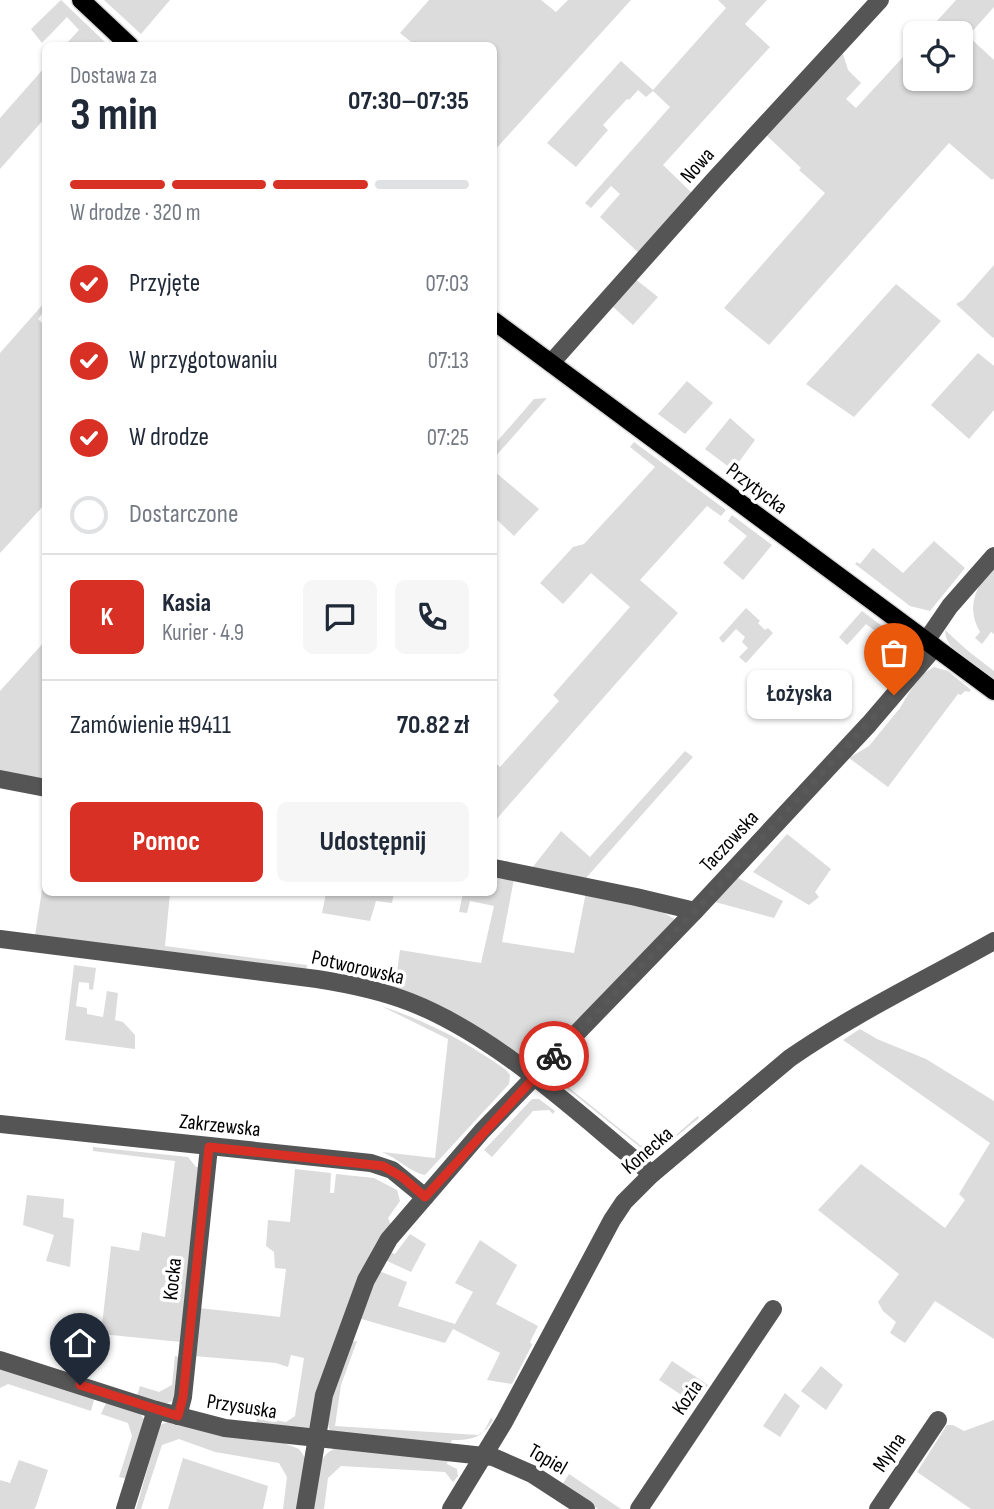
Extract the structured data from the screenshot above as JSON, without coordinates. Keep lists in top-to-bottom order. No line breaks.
{"streets":{"main road":["Przytycka"],"street":["Nowa","Taczowska","Potworowska","Zakrzewska","Konecka","Kocka","Kozia","Przysuska","Mylna","Topiel"]},"crossings":[["Nowa","Przytycka"],["Przytycka","Taczowska"],["Taczowska","Potworowska"],["Taczowska","Zakrzewska"],["Taczowska","Przysuska"],["Potworowska","Konecka"],["Zakrzewska","Kocka"],["Konecka","Przysuska"],["Konecka","Topiel"],["Kocka","Przysuska"],["Przysuska","Topiel"]],"places":["Łożyska"],"page":{"heading":["3 min","Dostawa za","07:30–07:35"],"panel":["Kasia","Kurier · 4.9","Zamówienie #9411","70.82 zł"],"bar":"W drodze · 320 m","list":[["Przyjęte","07:03"],["W przygotowaniu","07:13"],["W drodze","07:25"],"Dostarczone"],"round":"K","bubble":"Łożyska","buttons":["Pomoc","Udostępnij"]}}
